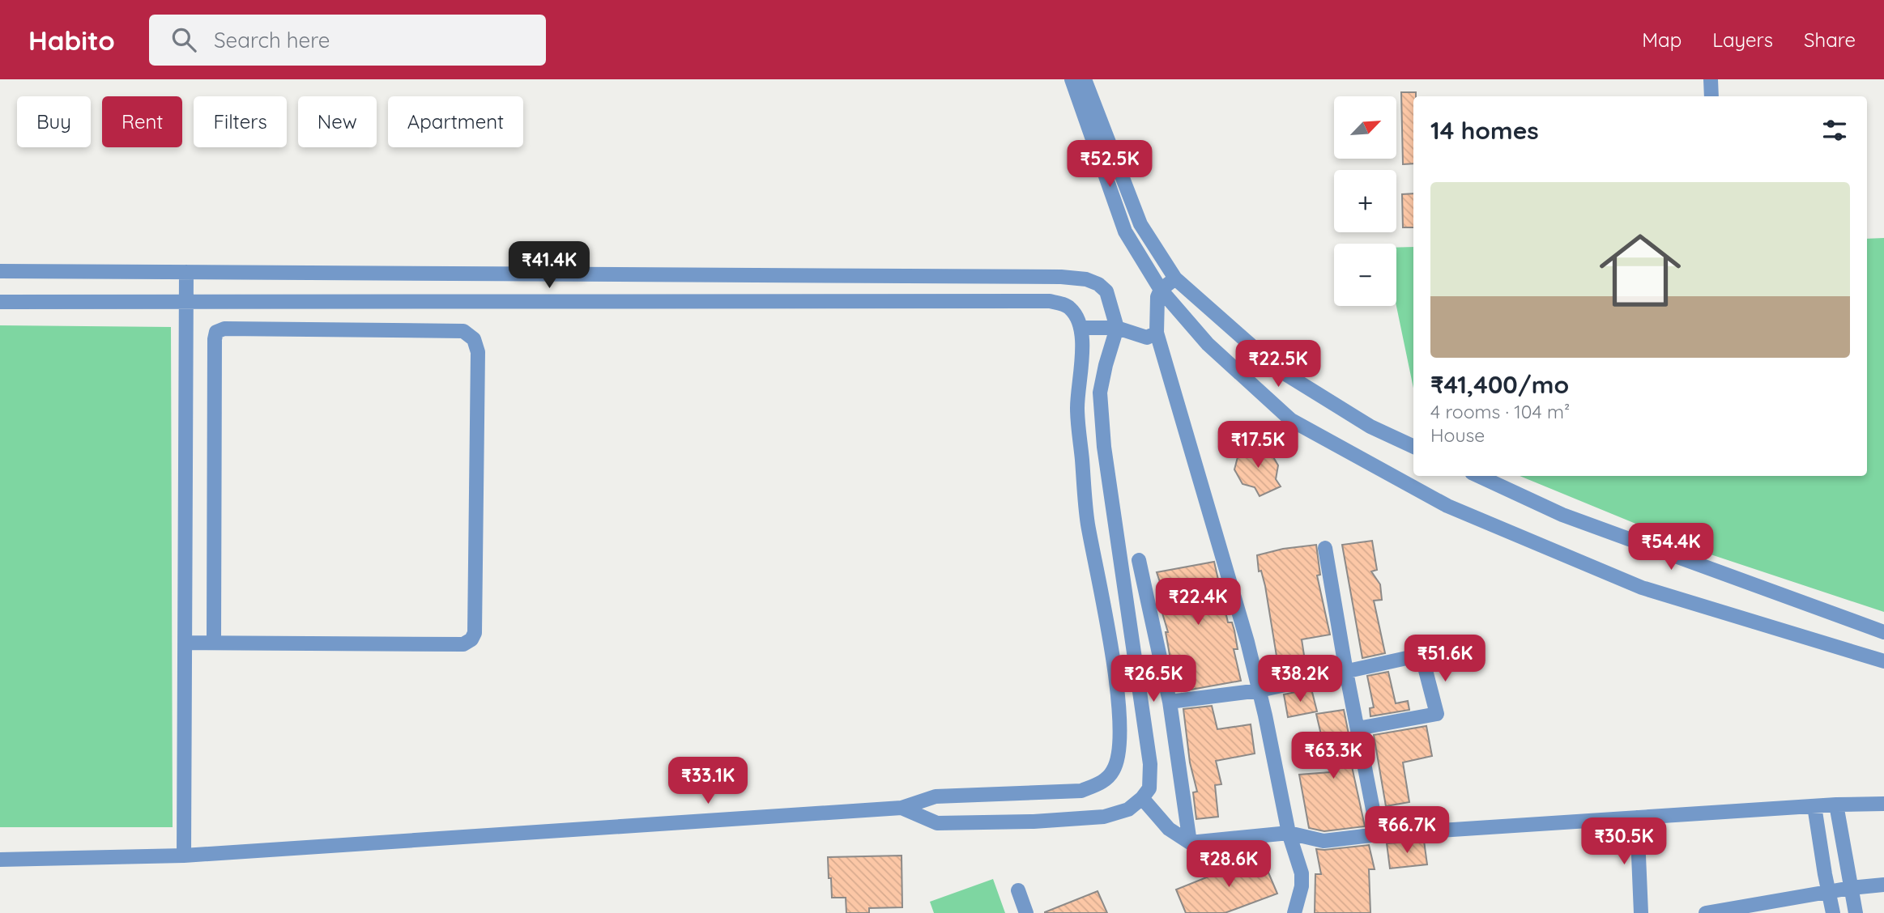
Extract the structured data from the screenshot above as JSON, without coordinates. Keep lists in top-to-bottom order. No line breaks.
{"north":"top right","page":{"header":"Habito","search":"Search here","nav":["Map","Layers","Share"],"map_buttons":["+","−"],"chip":["Buy","Rent","Filters","New","Apartment"],"heading":"14 homes","price":["₹52.5K","₹41.4K","₹22.5K","₹17.5K","₹54.4K","₹22.4K","₹51.6K","₹26.5K","₹38.2K","₹63.3K","₹33.1K","₹66.7K","₹30.5K","₹28.6K"],"list":[{"name":"₹41,400/mo","note":"4 rooms · 104 m² · House"}]}}
